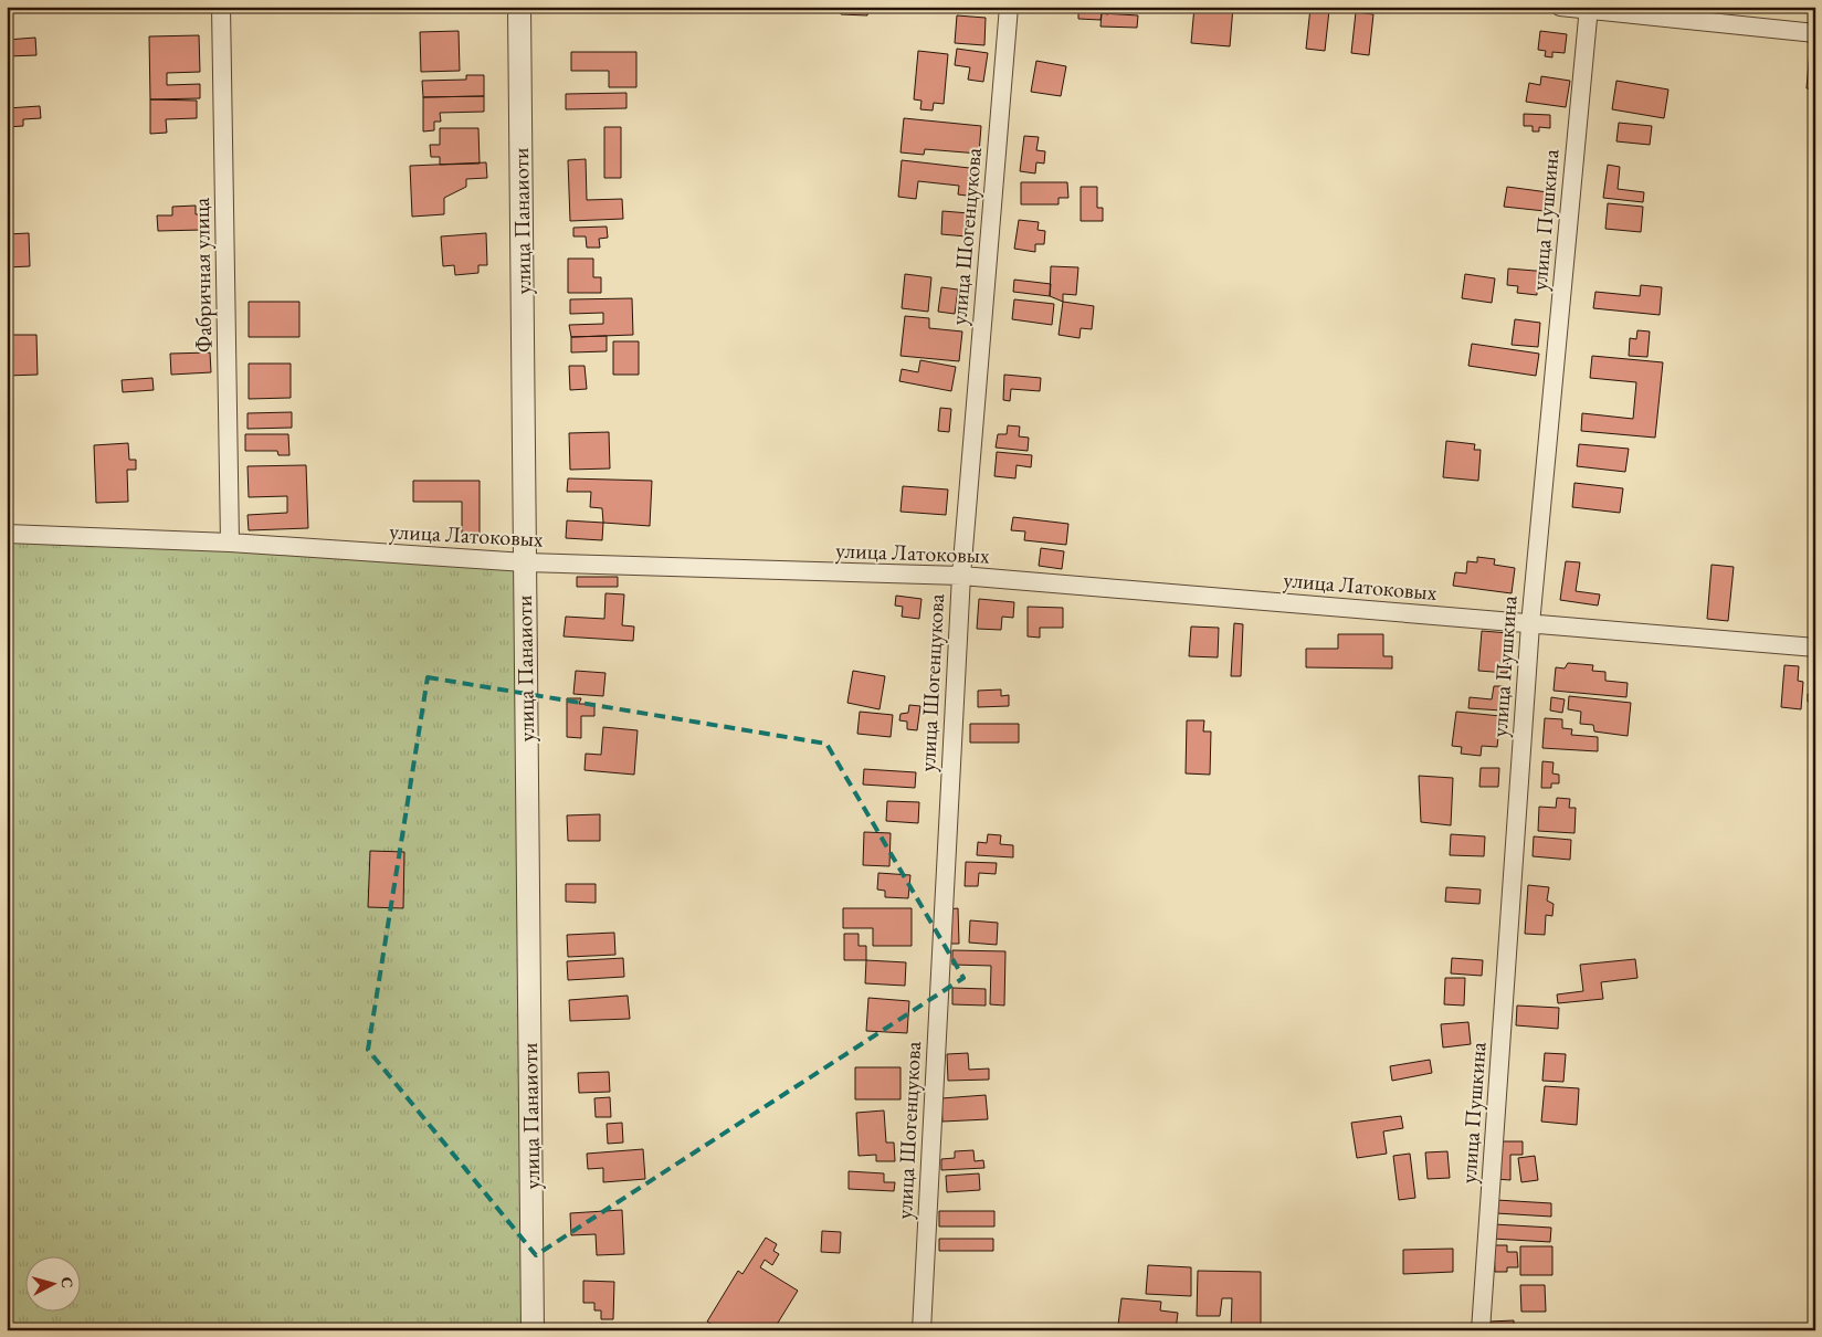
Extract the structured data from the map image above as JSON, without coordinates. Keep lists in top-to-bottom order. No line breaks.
{"streets":{"street":["улица Пушкина","улица Панаиоти","улица Шогенцукова","Фабричная улица","улица Латоковых"]},"crossings":[["улица Пушкина","улица Латоковых"],["улица Панаиоти","улица Латоковых"],["улица Шогенцукова","улица Латоковых"],["Фабричная улица","улица Латоковых"]],"north":"right"}
